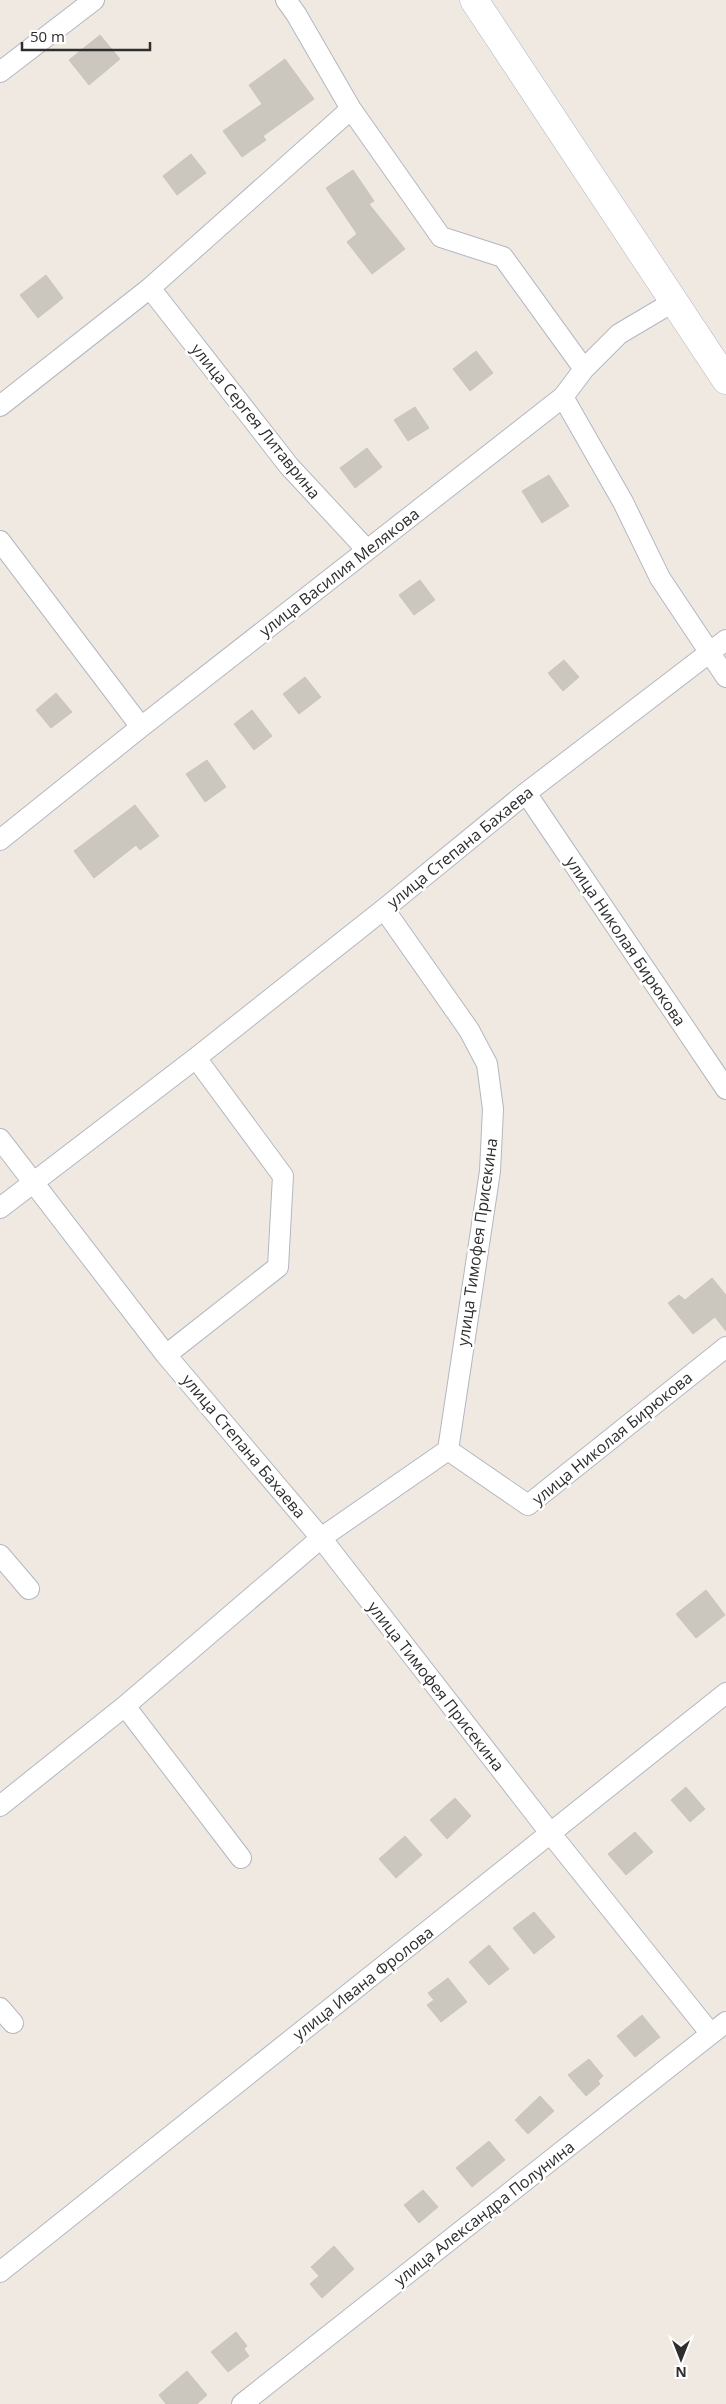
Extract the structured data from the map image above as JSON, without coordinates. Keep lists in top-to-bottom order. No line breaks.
{"streets":{"street":["улица Сергея Литаврина","улица Василия Мелякова","улица Степана Бахаева","улица Николая Бирюкова","улица Тимофея Присекина","улица Ивана Фролова","улица Александра Полунина"]},"crossings":[["улица Сергея Литаврина","улица Василия Мелякова"],["улица Степана Бахаева","улица Николая Бирюкова"],["улица Степана Бахаева","улица Тимофея Присекина"],["улица Николая Бирюкова","улица Тимофея Присекина"],["улица Тимофея Присекина","улица Ивана Фролова"],["улица Тимофея Присекина","улица Александра Полунина"]],"scale_bar":"50 m","north":"bottom"}
